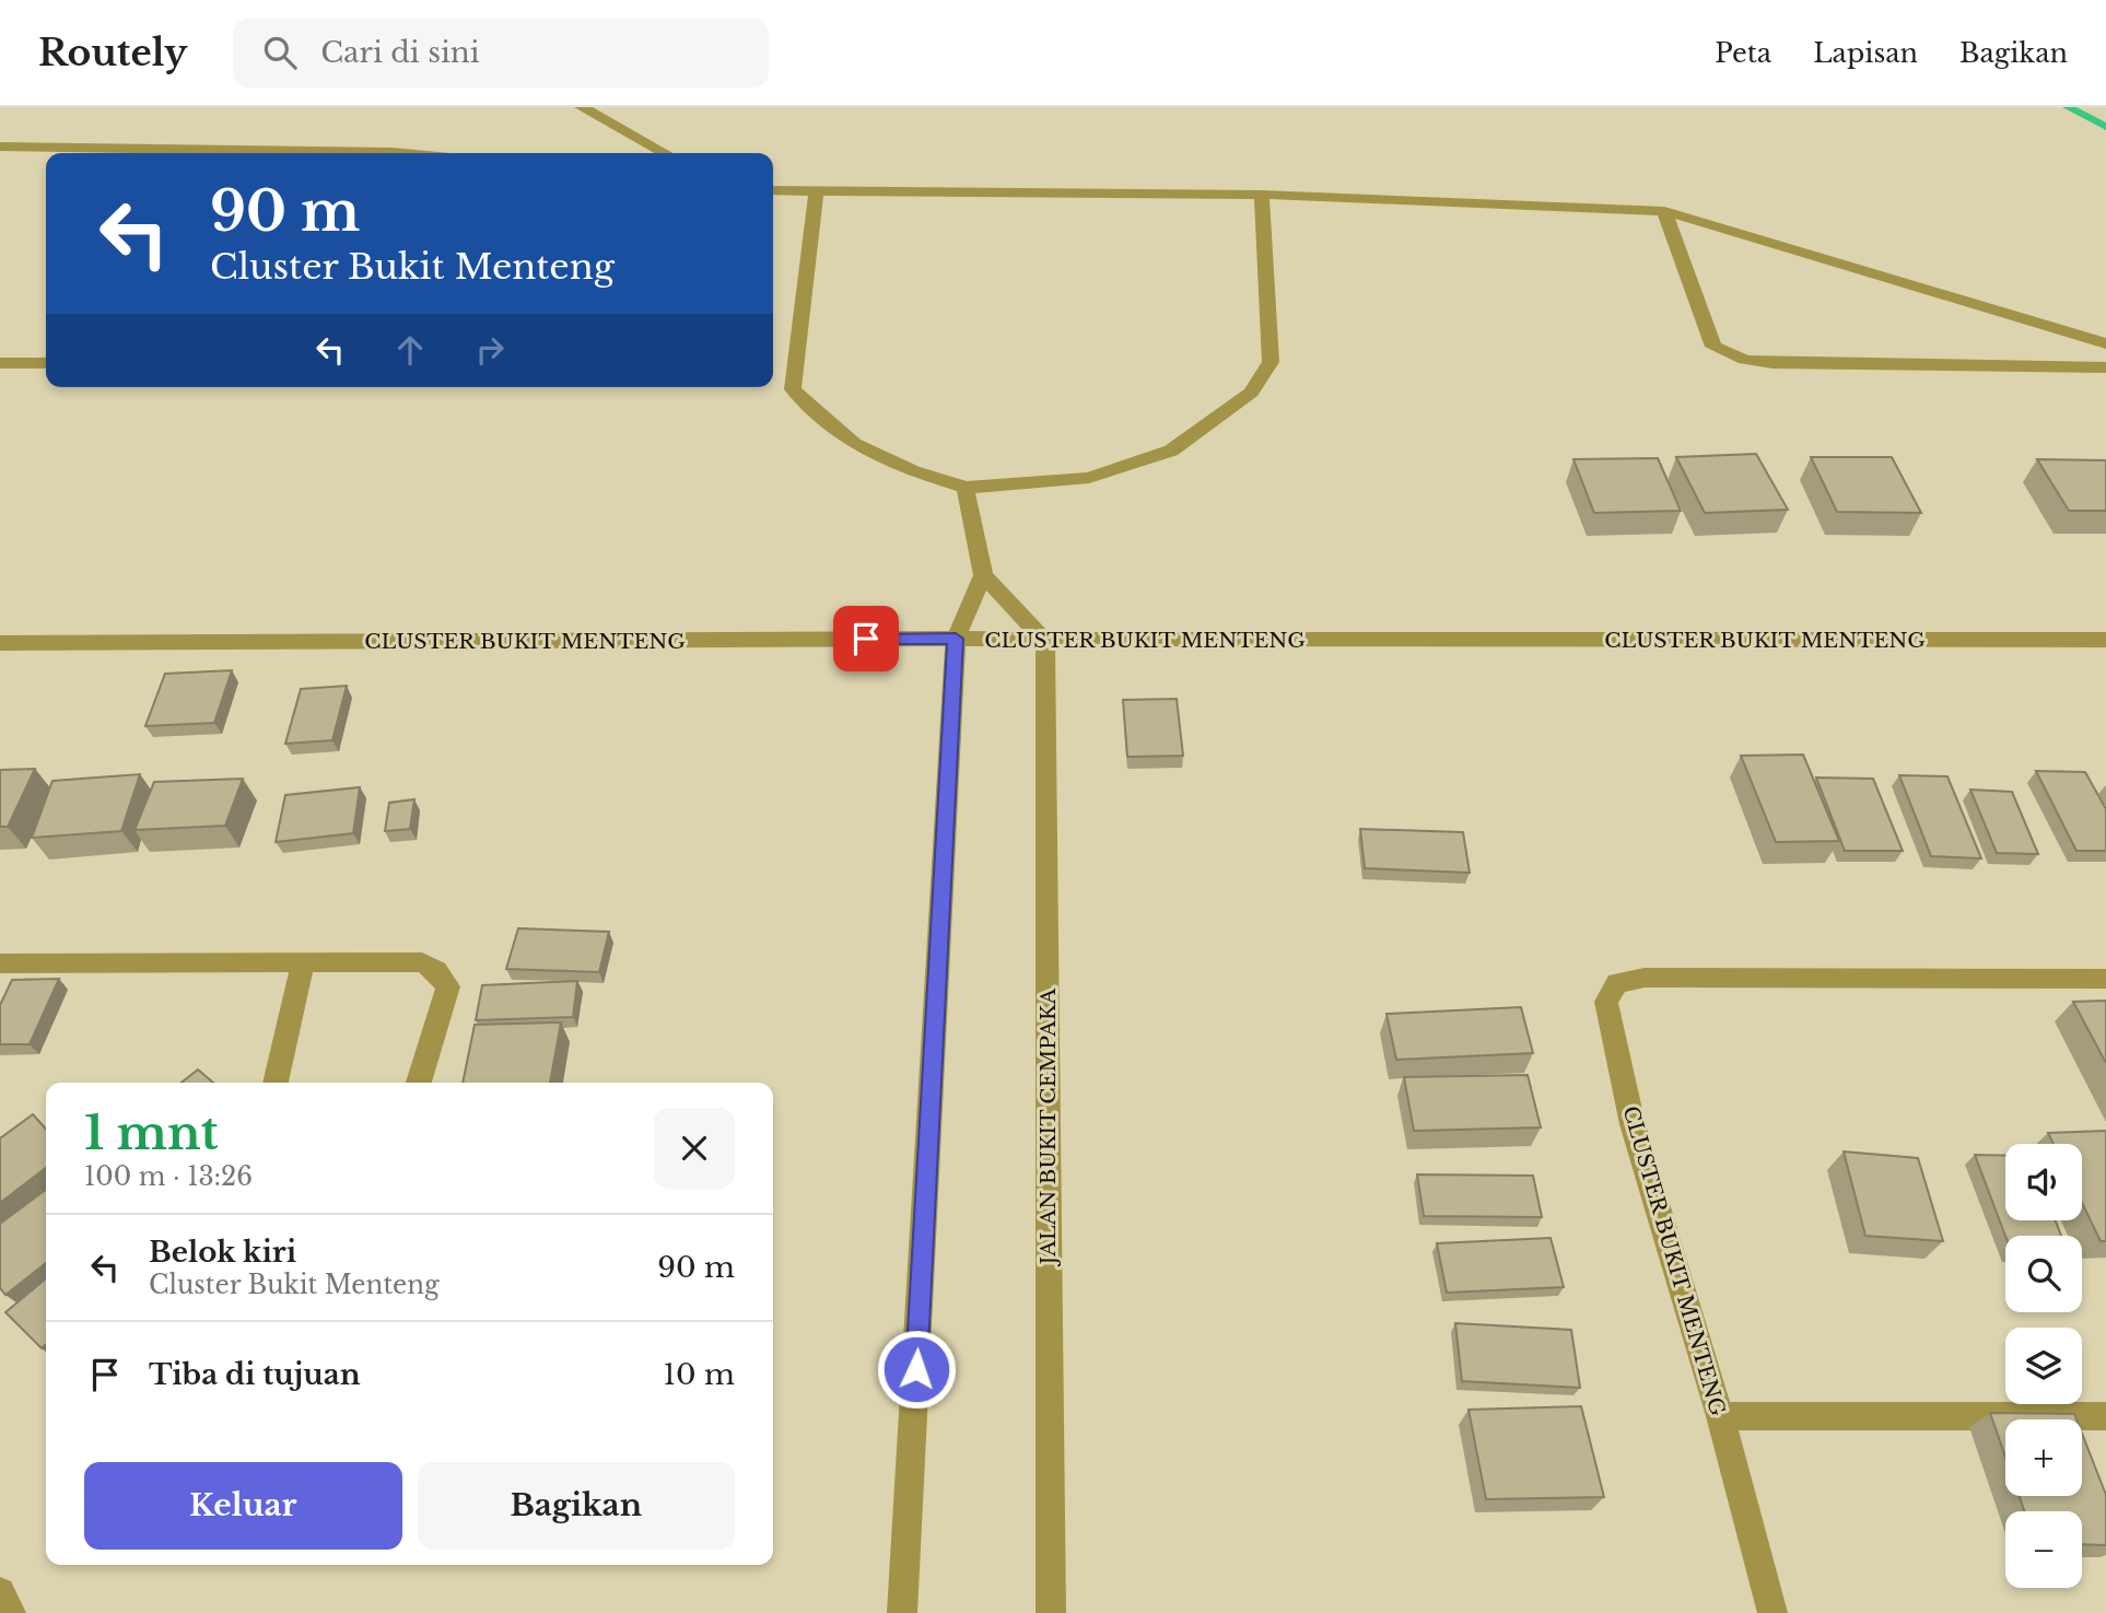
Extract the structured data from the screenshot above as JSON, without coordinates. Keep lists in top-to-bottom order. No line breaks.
{"streets":{"street":["CLUSTER BUKIT MENTENG","JALAN BUKIT CEMPAKA"]},"crossings":[["CLUSTER BUKIT MENTENG","JALAN BUKIT CEMPAKA"]],"page":{"header":"Routely","search":"Cari di sini","nav":["Peta","Lapisan","Bagikan"],"turn":["90 m","Cluster Bukit Menteng"],"heading":["1 mnt","100 m · 13:26"],"map_buttons":["+","−"],"list":[{"name":"Belok kiri","note":"Cluster Bukit Menteng","value":"90 m"},{"name":"Tiba di tujuan","value":"10 m"}],"buttons":["Keluar","Bagikan"]}}
